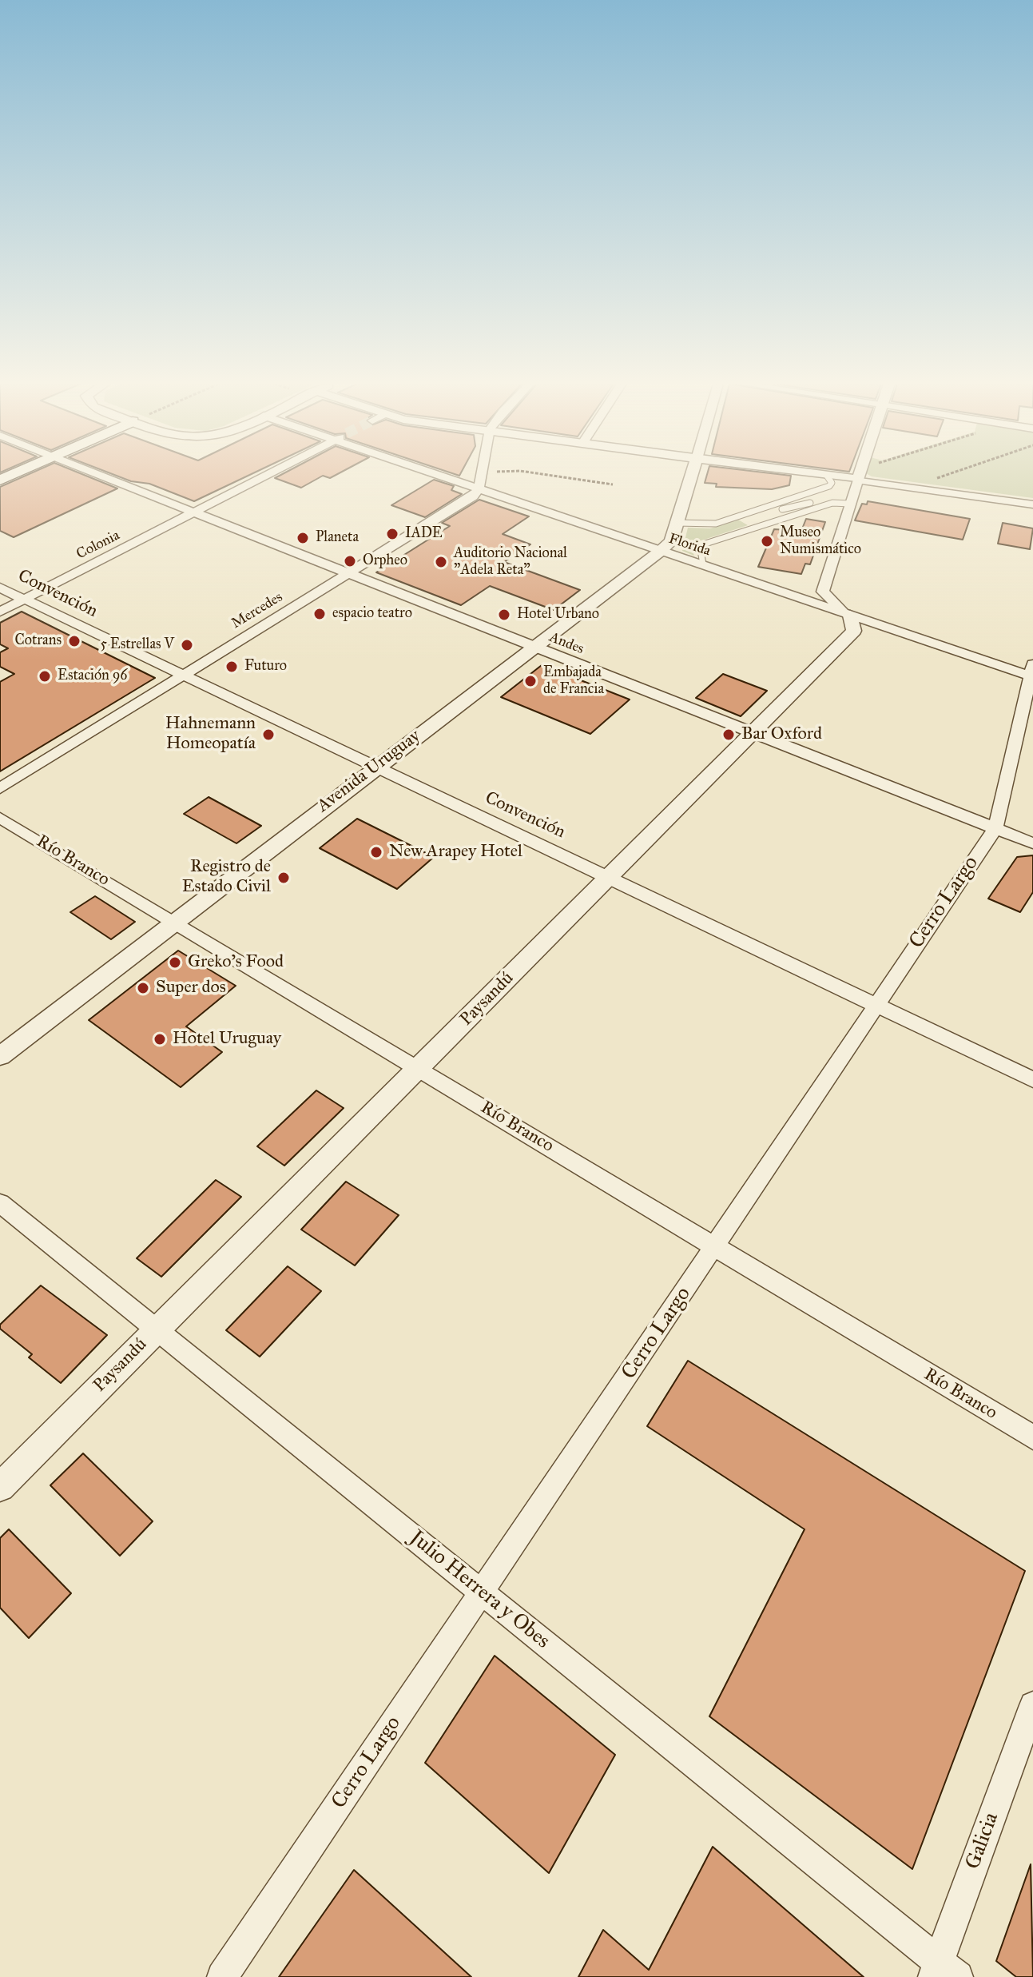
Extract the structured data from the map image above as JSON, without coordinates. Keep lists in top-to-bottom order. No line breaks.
{"streets":{"street":["Colonia","Florida","Convención","Mercedes","Andes","Avenida Uruguay","Río Branco","Cerro Largo","Paysandú","Julio Herrera y Obes","Galicia"]},"crossings":[["Colonia","Convención"],["Colonia","Andes"],["Florida","Mercedes"],["Florida","Avenida Uruguay"],["Florida","Cerro Largo"],["Florida","Paysandú"],["Convención","Mercedes"],["Convención","Avenida Uruguay"],["Convención","Cerro Largo"],["Convención","Paysandú"],["Mercedes","Andes"],["Andes","Avenida Uruguay"],["Andes","Cerro Largo"],["Andes","Paysandú"],["Avenida Uruguay","Río Branco"],["Río Branco","Cerro Largo"],["Río Branco","Paysandú"],["Cerro Largo","Julio Herrera y Obes"],["Paysandú","Julio Herrera y Obes"],["Julio Herrera y Obes","Galicia"]],"places":["IADE","Planeta","Museo Numismático","Orpheo","Auditorio Nacional \"Adela Reta\"","espacio teatro","Hotel Urbano","Cotrans","5 Estrellas V","Futuro","Estación 96","Embajada de Francia","Hahnemann Homeopatía","Bar Oxford","New Arapey Hotel","Registro de Estado Civil","Greko's Food","Super dos","Hotel Uruguay"]}
